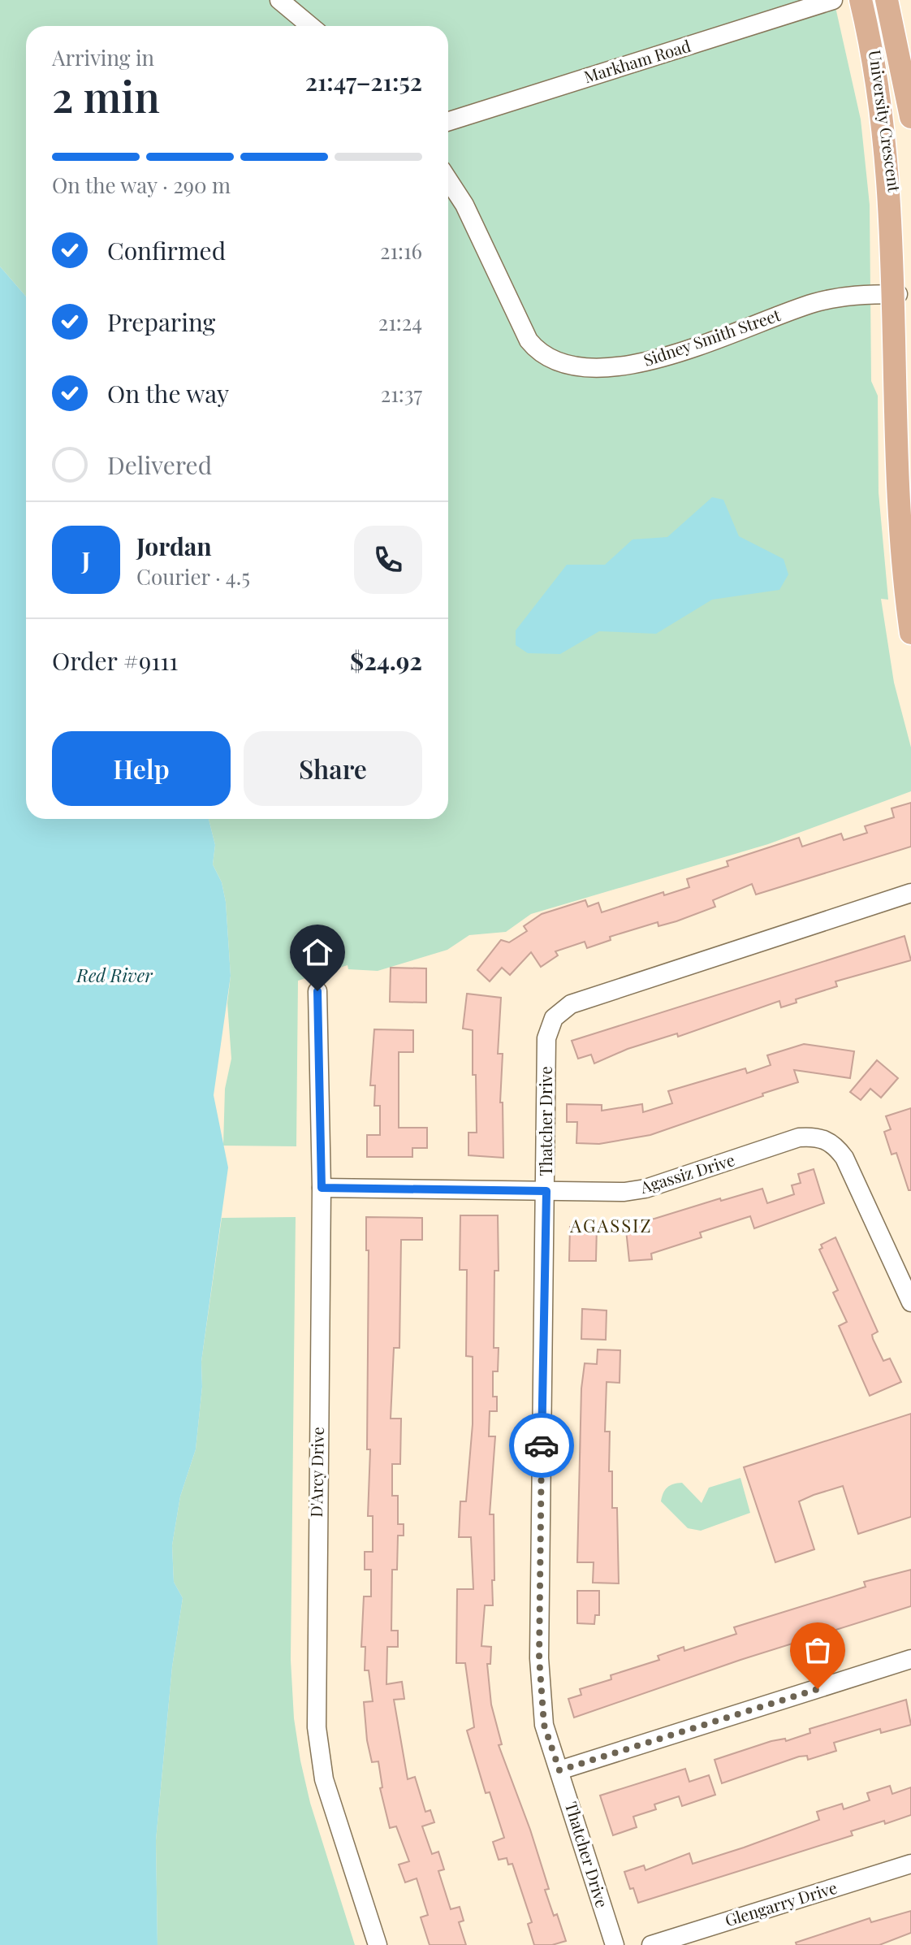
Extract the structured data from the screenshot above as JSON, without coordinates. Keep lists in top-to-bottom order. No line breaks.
{"streets":{"main road":["University Crescent"],"street":["Markham Road","Sidney Smith Street","Thatcher Drive","Agassiz Drive","D'Arcy Drive","Glengarry Drive"]},"crossings":[["University Crescent","Sidney Smith Street"],["Thatcher Drive","Agassiz Drive"],["Agassiz Drive","D'Arcy Drive"]],"districts":["AGASSIZ"],"water":["Red River"],"page":{"heading":["2 min","Arriving in","21:47–21:52"],"panel":["Jordan","Courier · 4.5","Order #9111","$24.92"],"bar":"On the way · 290 m","list":[["Confirmed","21:16"],["Preparing","21:24"],["On the way","21:37"],"Delivered"],"round":"J","buttons":["Help","Share"]}}
